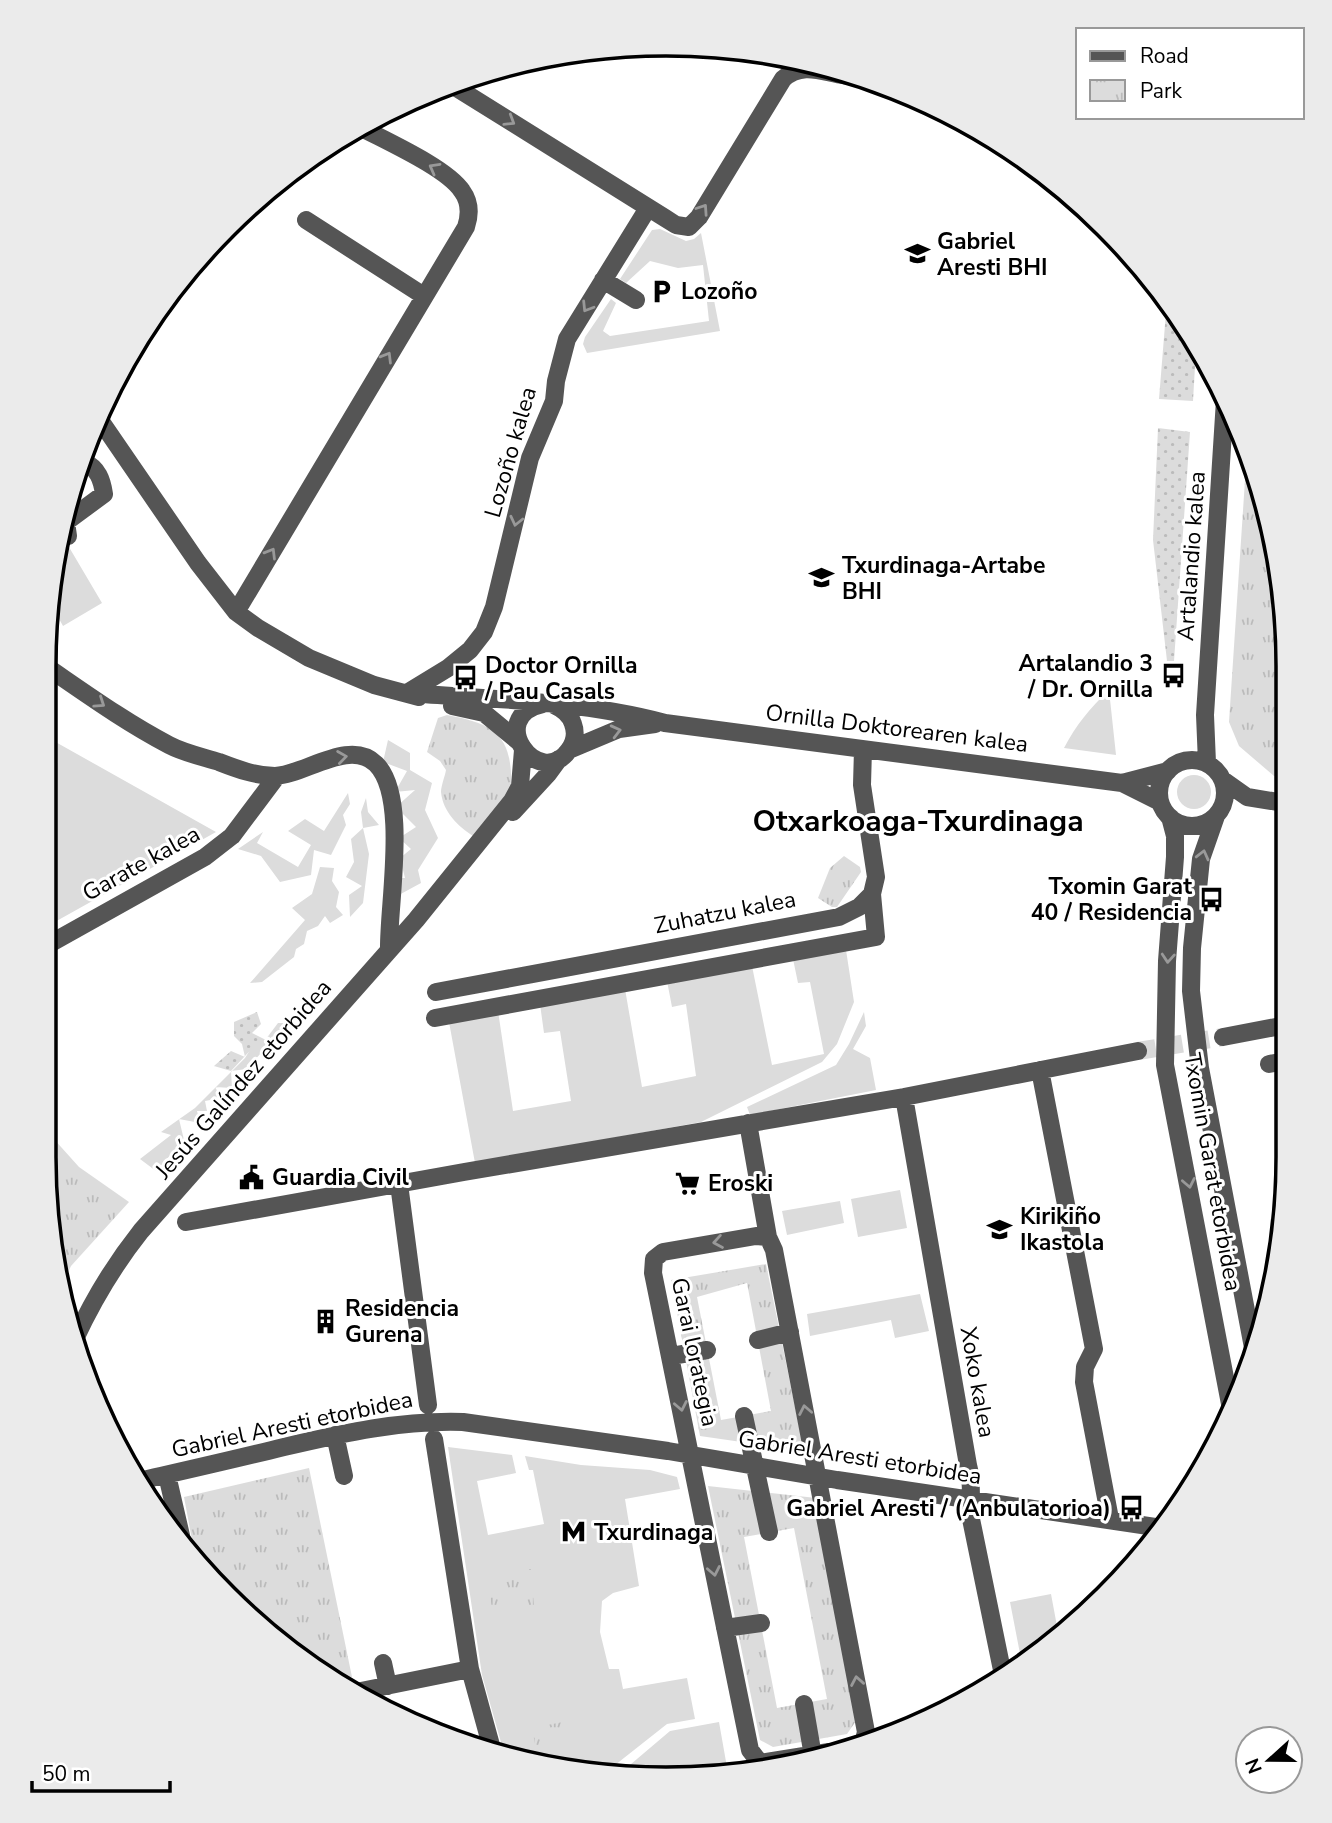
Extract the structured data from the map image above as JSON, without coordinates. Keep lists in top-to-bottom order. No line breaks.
{"streets":{"street":["Lozoño kalea","Artalandio kalea","Ornilla Doktorearen kalea","Garate kalea","Zuhatzu kalea","Jesús Galíndez etorbidea","Txomin Garat etorbidea","Garai lorategia","Xoko kalea","Gabriel Aresti etorbidea"]},"crossings":[["Lozoño kalea","Ornilla Doktorearen kalea"],["Artalandio kalea","Ornilla Doktorearen kalea"],["Artalandio kalea","Txomin Garat etorbidea"],["Ornilla Doktorearen kalea","Jesús Galíndez etorbidea"],["Ornilla Doktorearen kalea","Txomin Garat etorbidea"],["Garai lorategia","Gabriel Aresti etorbidea"],["Xoko kalea","Gabriel Aresti etorbidea"]],"one_way":["Lozoño kalea"],"districts":["Otxarkoaga-Txurdinaga"],"places":{"school or university":["Gabriel Aresti BHI","Txurdinaga-Artabe BHI","Kirikiño Ikastola"],"parking":["Lozoño"],"bus stop":["Artalandio 3 / Dr. Ornilla","Doctor Ornilla / Pau Casals","Txomin Garat 40 / Residencia","Gabriel Aresti / (Anbulatorioa)"],"public building":["Guardia Civil"],"supermarket":["Eroski"],"building":["Residencia Gurena"],"metro station":["Txurdinaga"]},"legend":["Road","Park"],"scale_bar":"50 m","north":"left"}
